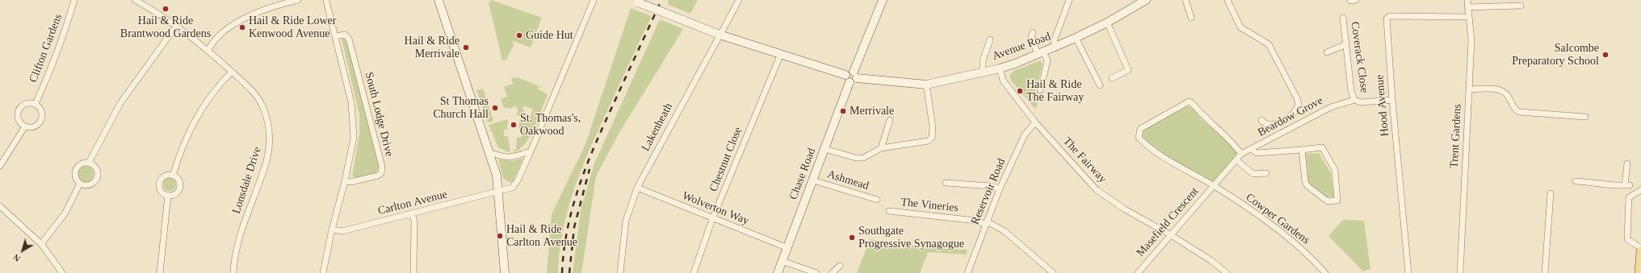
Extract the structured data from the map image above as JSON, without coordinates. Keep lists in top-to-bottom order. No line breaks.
{"streets":{"street":["Avenue Road","Clifton Gardens","Coverack Close","Hood Avenue","South Lodge Drive","Beardow Grove","Lakenheath","Trent Gardens","Chestnut Close","The Fairway","Chase Road","Lonsdale Drive","Ashmead","Reservoir Road","Carlton Avenue","The Vineries","Wolverton Way","Cowper Gardens","Masefield Crescent"]},"crossings":[["Avenue Road","The Fairway"],["Avenue Road","Chase Road"],["Coverack Close","Hood Avenue"],["Hood Avenue","Trent Gardens"],["South Lodge Drive","Carlton Avenue"],["Beardow Grove","Cowper Gardens"],["Lakenheath","Wolverton Way"],["Chestnut Close","Wolverton Way"],["The Fairway","Reservoir Road"],["The Fairway","Masefield Crescent"],["Chase Road","Ashmead"],["Chase Road","Wolverton Way"],["Reservoir Road","The Vineries"],["Cowper Gardens","Masefield Crescent"]],"places":["Hail & Ride Brantwood Gardens","Hail & Ride Lower Kenwood Avenue","Guide Hut","Hail & Ride Merrivale","Salcombe Preparatory School","Hail & Ride The Fairway","St Thomas Church Hall","Merrivale","St. Thomas's, Oakwood","Hail & Ride Carlton Avenue","Southgate Progressive Synagogue"],"north":"bottom left"}
